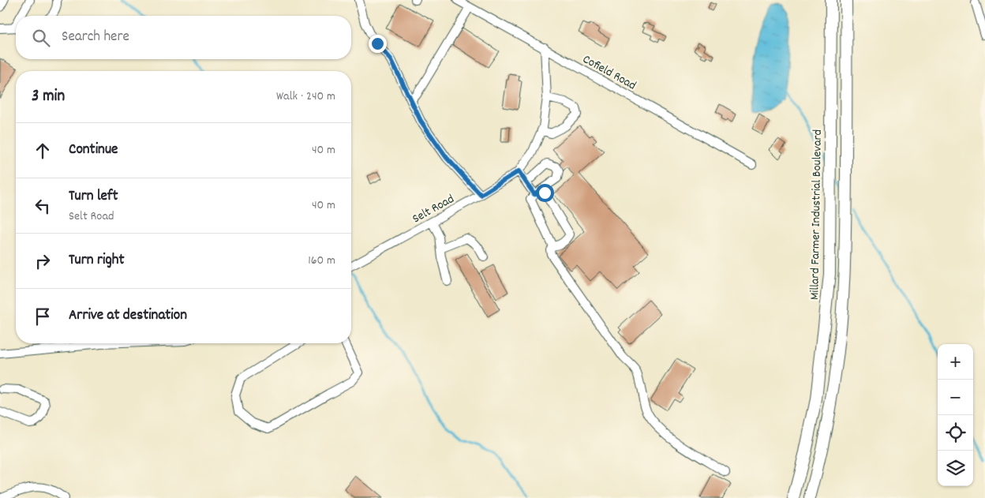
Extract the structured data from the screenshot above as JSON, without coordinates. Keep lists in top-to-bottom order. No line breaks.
{"streets":{"main road":["Millard Farmer Industrial Boulevard"],"street":["Cofield Road","Selt Road"]},"crossings":[["Cofield Road","Selt Road"]],"page":{"search":"Search here","heading":["3 min","Walk · 240 m"],"list":[["Continue","40 m"],["Turn left","Selt Road","40 m"],["Turn right","160 m"],"Arrive at destination"],"map_buttons":["+","−"]}}
